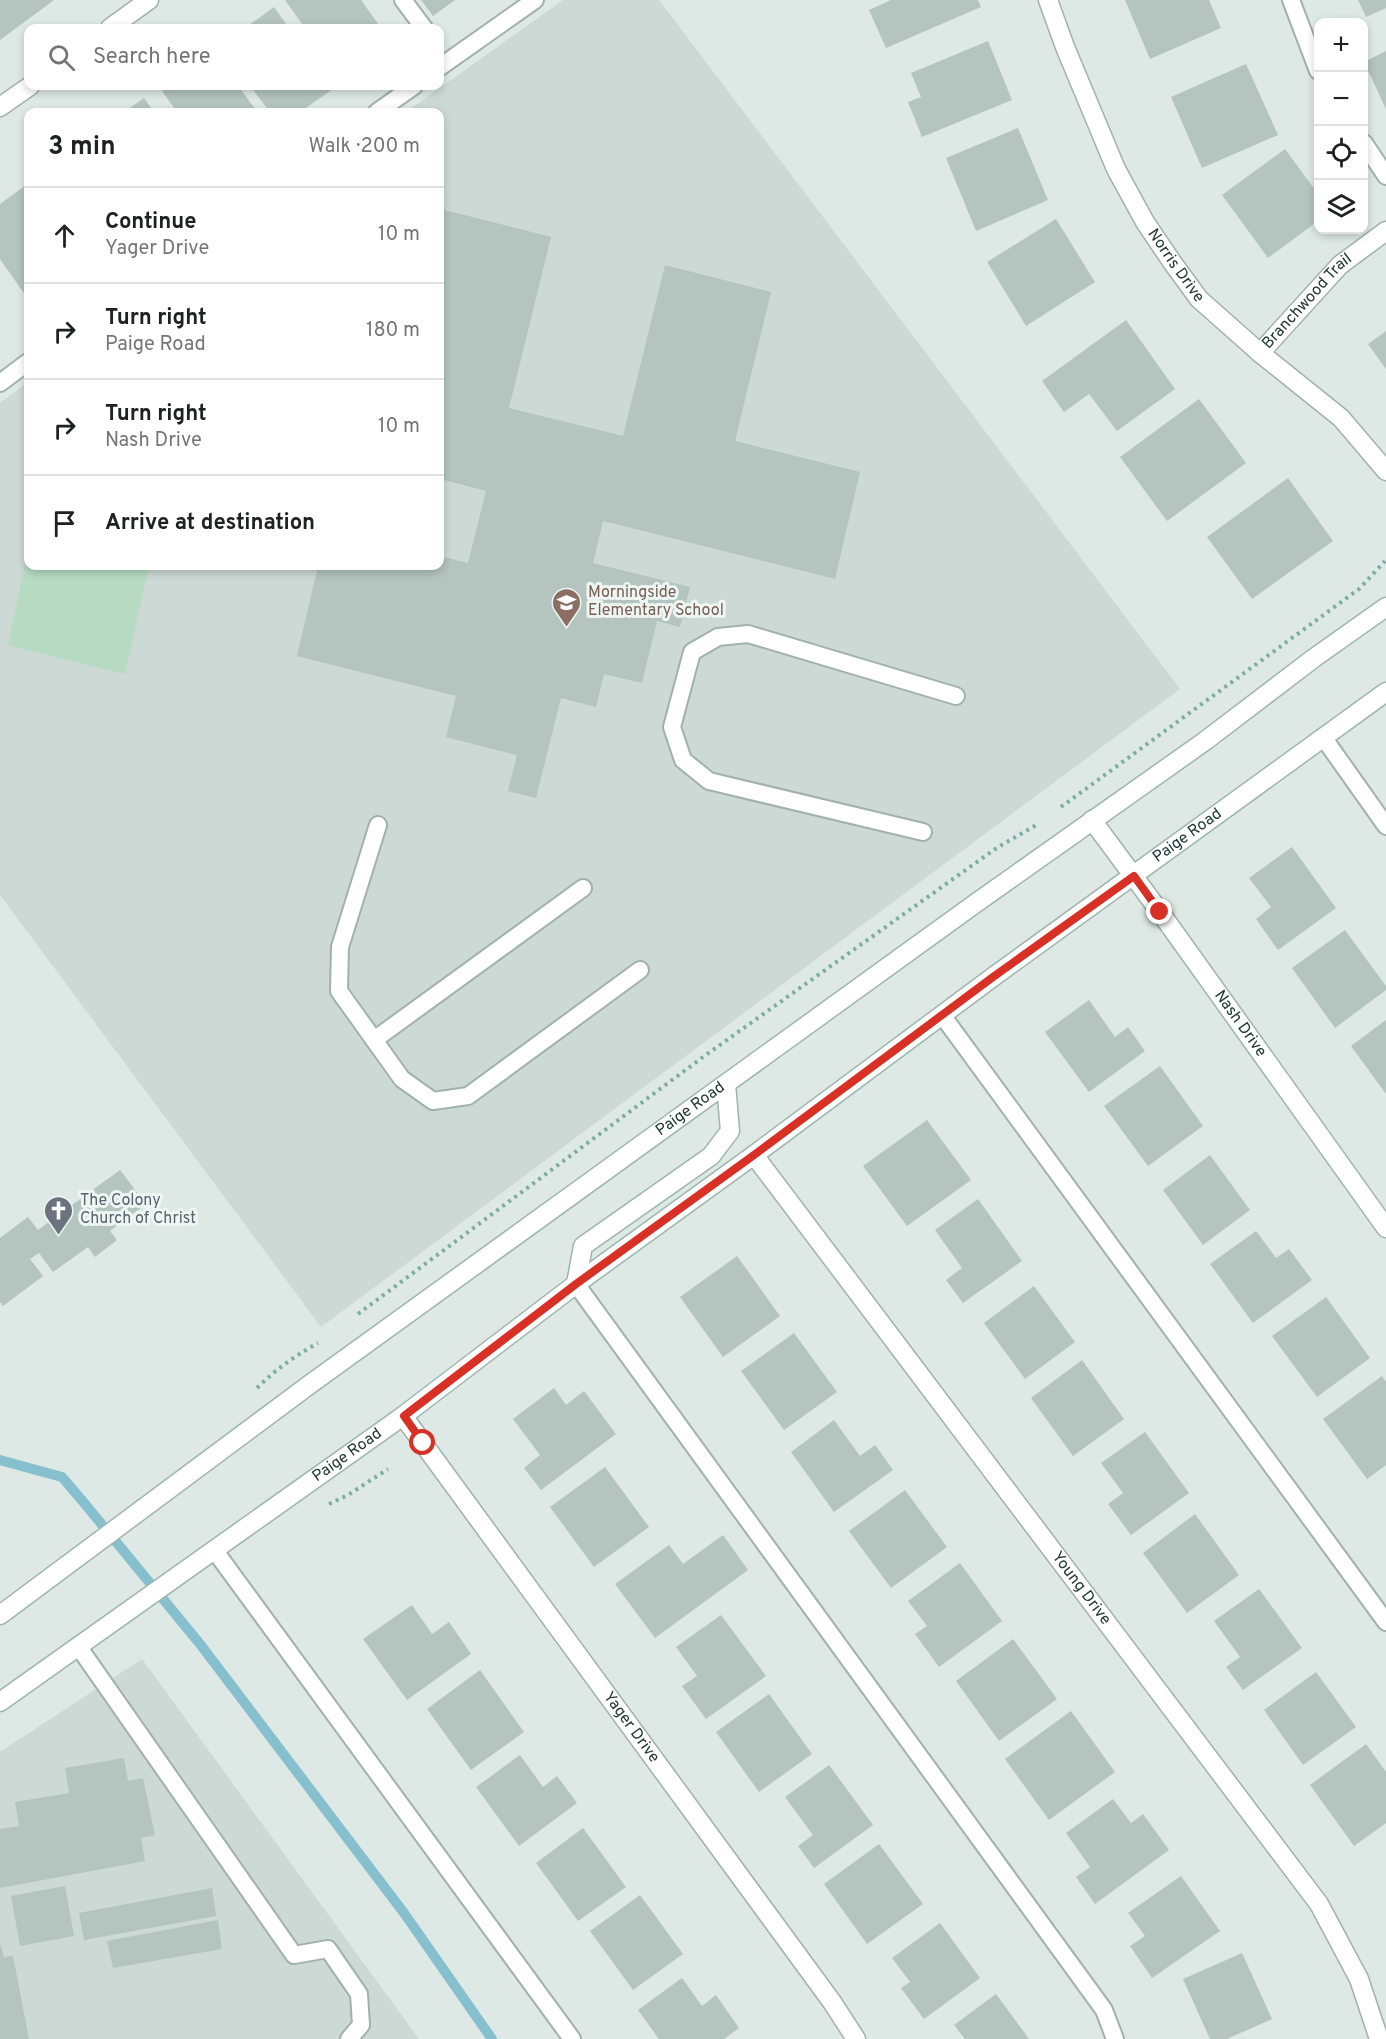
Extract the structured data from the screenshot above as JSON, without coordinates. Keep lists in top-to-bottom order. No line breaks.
{"streets":{"main road":["Norris Drive","Branchwood Trail","Paige Road","Nash Drive","Young Drive","Yager Drive"]},"crossings":[["Norris Drive","Branchwood Trail"],["Paige Road","Nash Drive"],["Paige Road","Young Drive"],["Paige Road","Yager Drive"]],"places":{"school or university":["Morningside Elementary School"],"church":["The Colony Church of Christ"]},"page":{"map_buttons":["+","−"],"search":"Search here","heading":["3 min","Walk · 200 m"],"list":[["Continue","Yager Drive","10 m"],["Turn right","Paige Road","180 m"],["Turn right","Nash Drive","10 m"],"Arrive at destination"]}}
